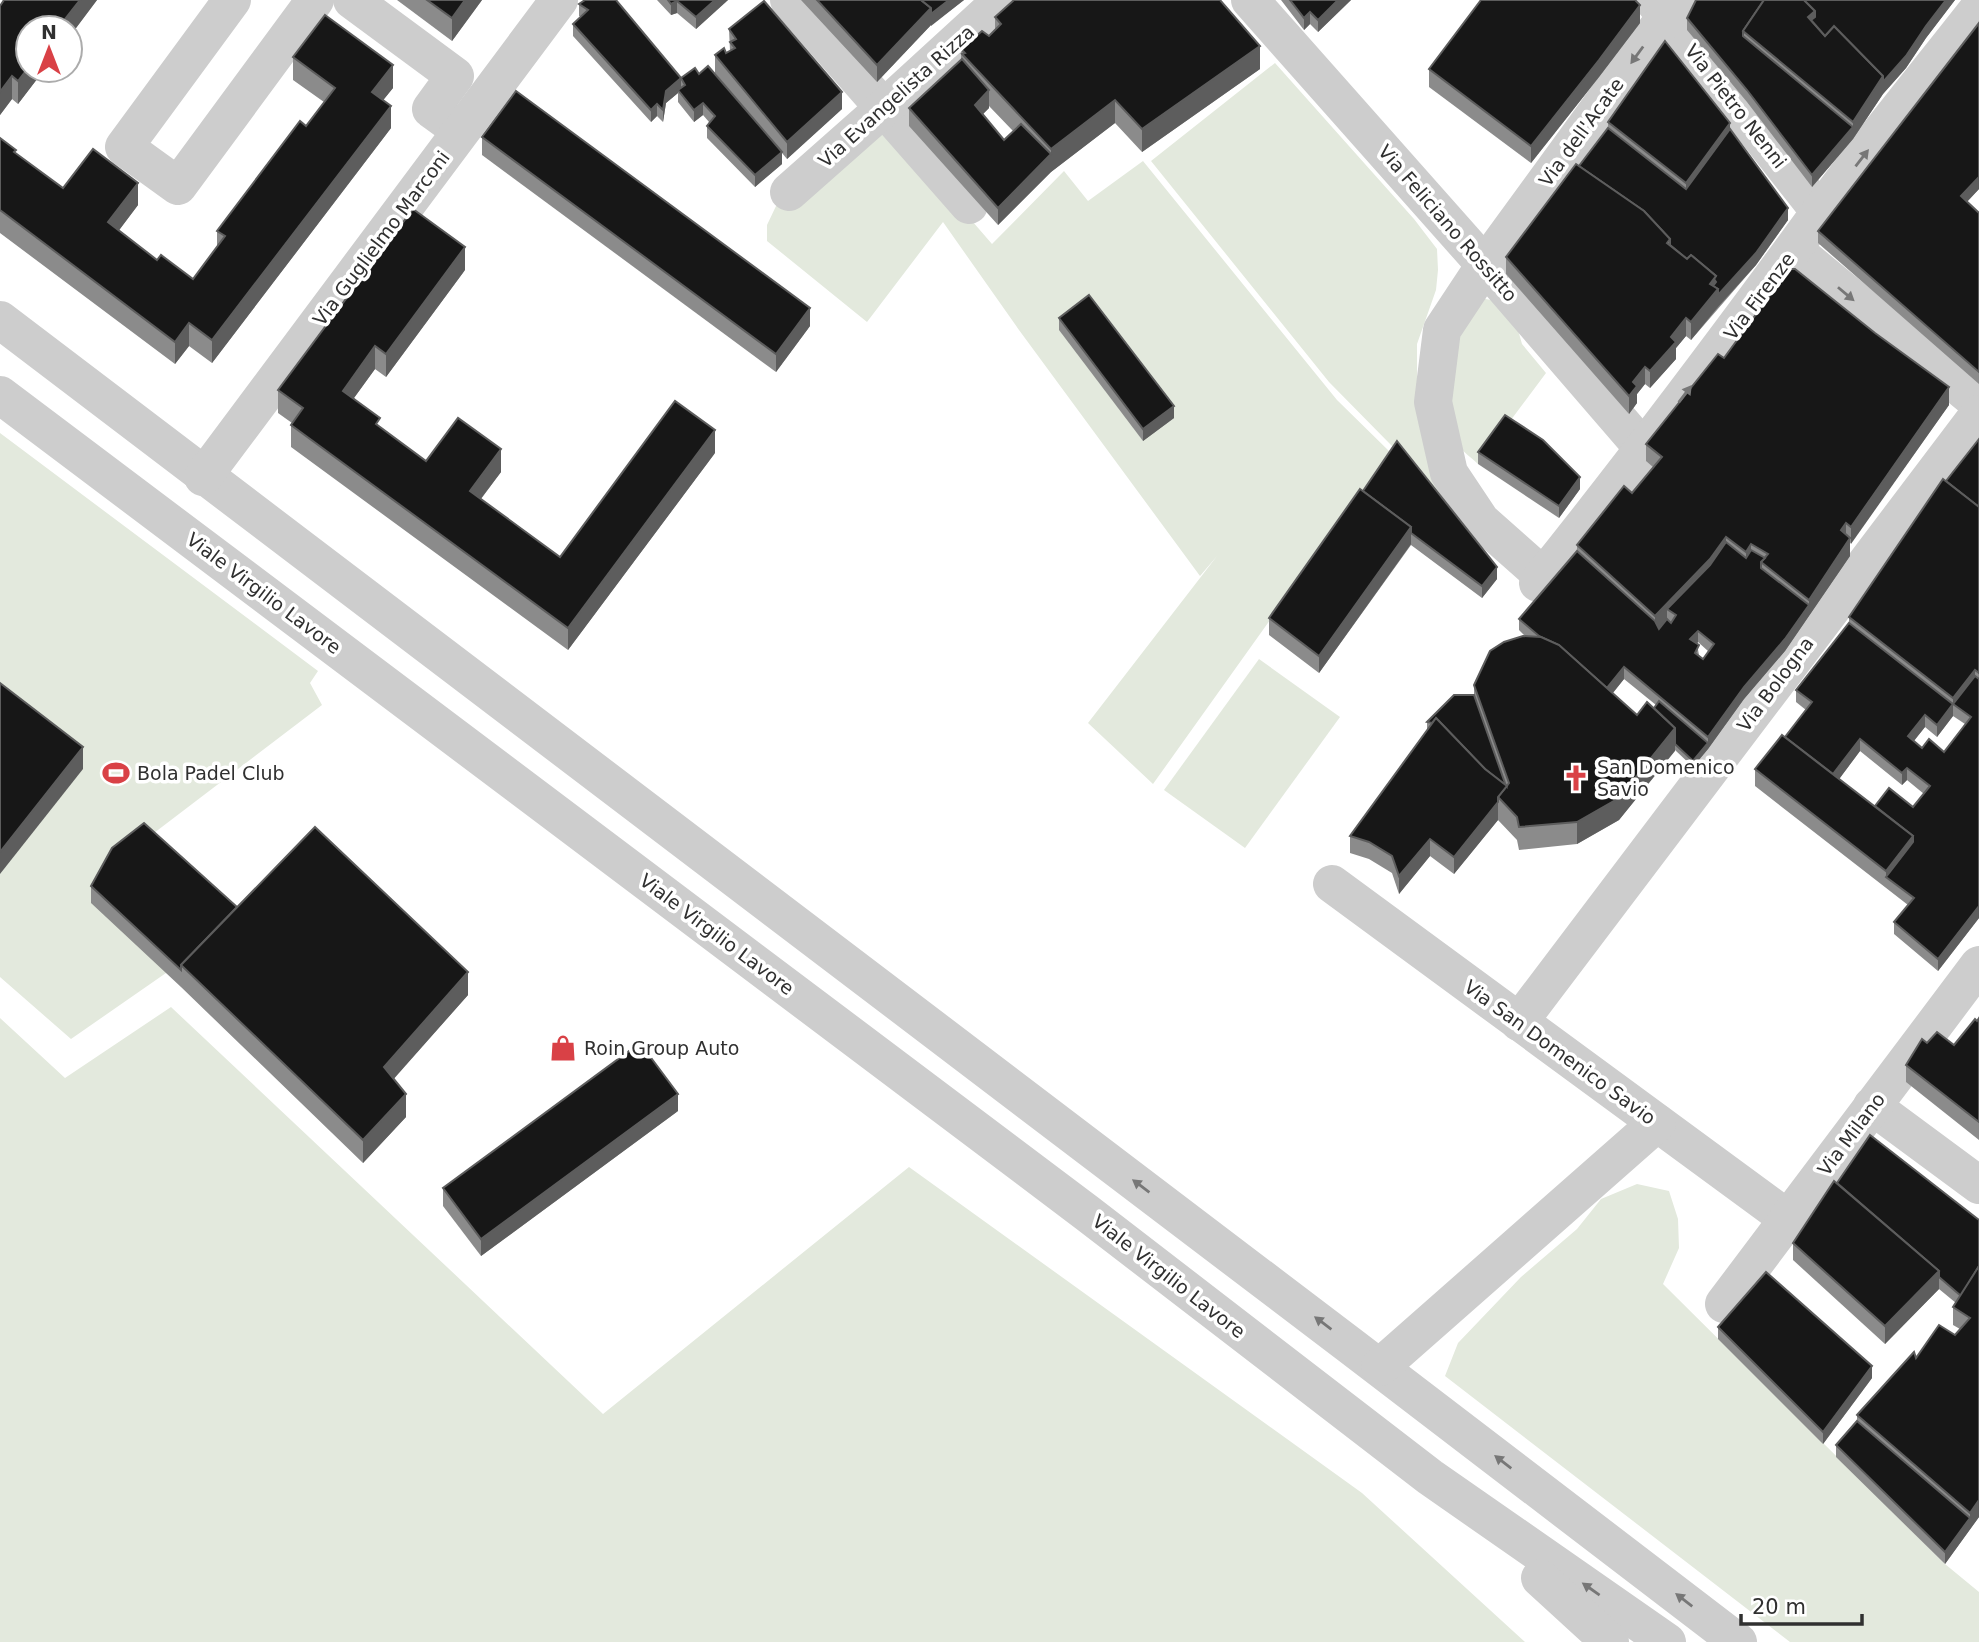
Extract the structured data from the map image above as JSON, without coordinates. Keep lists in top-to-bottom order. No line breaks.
{"streets":{"street":["Via Evangelista Rizza","Via Pietro Nenni","Via dell'Acate","Via Feliciano Rossitto","Via Guglielmo Marconi","Via Firenze","Viale Virgilio Lavore","Via Bologna","Via San Domenico Savio","Via Milano"]},"crossings":[["Via Pietro Nenni","Via dell'Acate"],["Via Pietro Nenni","Via Firenze"],["Via dell'Acate","Via Feliciano Rossitto"],["Via dell'Acate","Via Firenze"],["Via Feliciano Rossitto","Via Firenze"],["Via Bologna","Via San Domenico Savio"],["Via San Domenico Savio","Via Milano"]],"one_way":["Via dell'Acate","Via Firenze"],"places":{"sports":["Bola Padel Club"],"church":["San Domenico Savio"],"shop":["Roin Group Auto"]},"scale_bar":"20 m","north":"top"}
